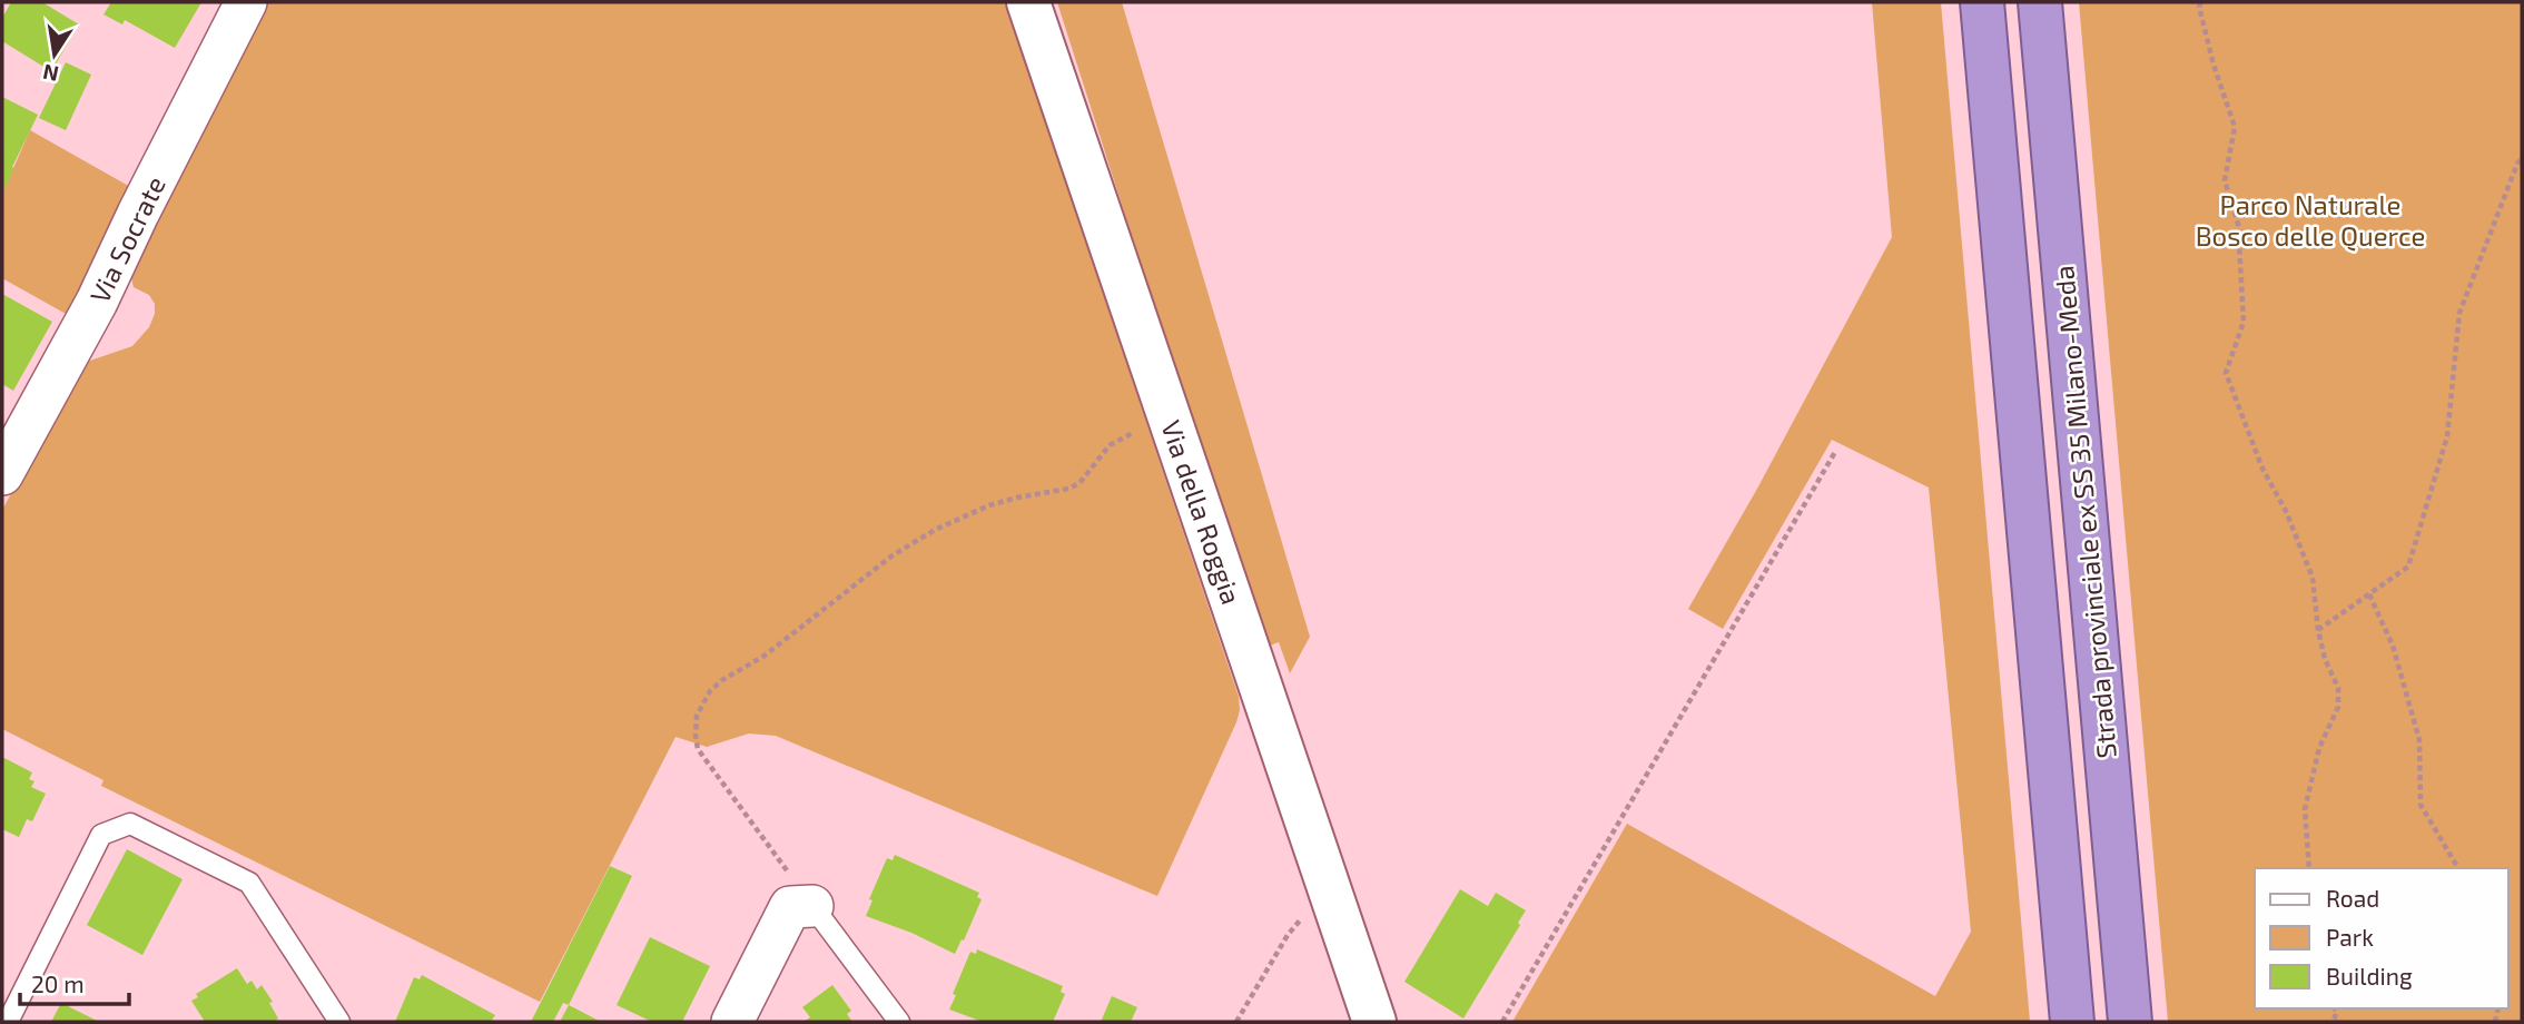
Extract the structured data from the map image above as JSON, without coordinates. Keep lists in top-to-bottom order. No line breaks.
{"streets":{"highway":["Strada provinciale ex SS 35 Milano-Meda"],"street":["Via Socrate","Via della Roggia"]},"parks":["Parco Naturale Bosco delle Querce"],"legend":["Road","Park","Building"],"scale_bar":"20 m","north":"bottom"}
